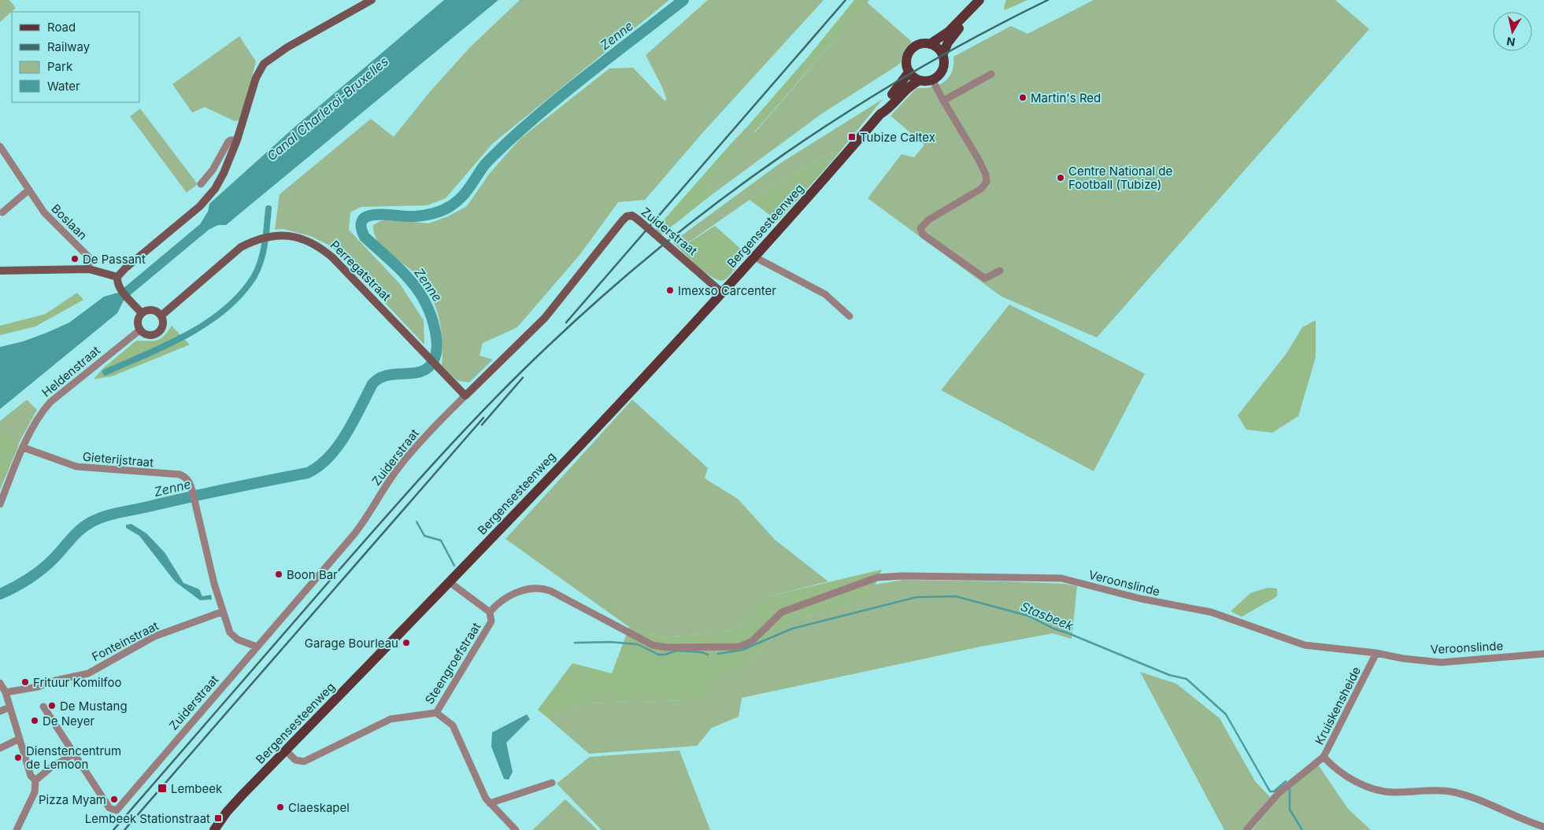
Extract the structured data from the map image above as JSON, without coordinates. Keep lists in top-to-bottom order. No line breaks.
{"streets":{"main road":["Bergensesteenweg"],"street":["Boslaan","Zuiderstraat","Perregatstraat","Heldenstraat","Gieterijstraat","Veroonslinde","Fonteinstraat","Steengroefstraat","Kruiskensheide"]},"crossings":[["Bergensesteenweg","Zuiderstraat"],["Bergensesteenweg","Steengroefstraat"],["Zuiderstraat","Perregatstraat"],["Perregatstraat","Heldenstraat"],["Heldenstraat","Gieterijstraat"],["Gieterijstraat","Fonteinstraat"],["Veroonslinde","Steengroefstraat"],["Veroonslinde","Kruiskensheide"]],"water":["Zenne","Canal Charleroi-Bruxelles","Stasbeek"],"places":{"other":["Martin's Red","Centre National de Football (Tubize)","De Passant","Imexso Carcenter","Boon Bar","Garage Bourleau","Frituur Komilfoo","De Mustang","De Neyer","Dienstencentrum de Lemoon","Pizza Myam","Claeskapel"],"transit":["Tubize Caltex","Lembeek","Lembeek Stationstraat"]},"legend":["Road","Railway","Park","Water"],"north":"bottom"}
